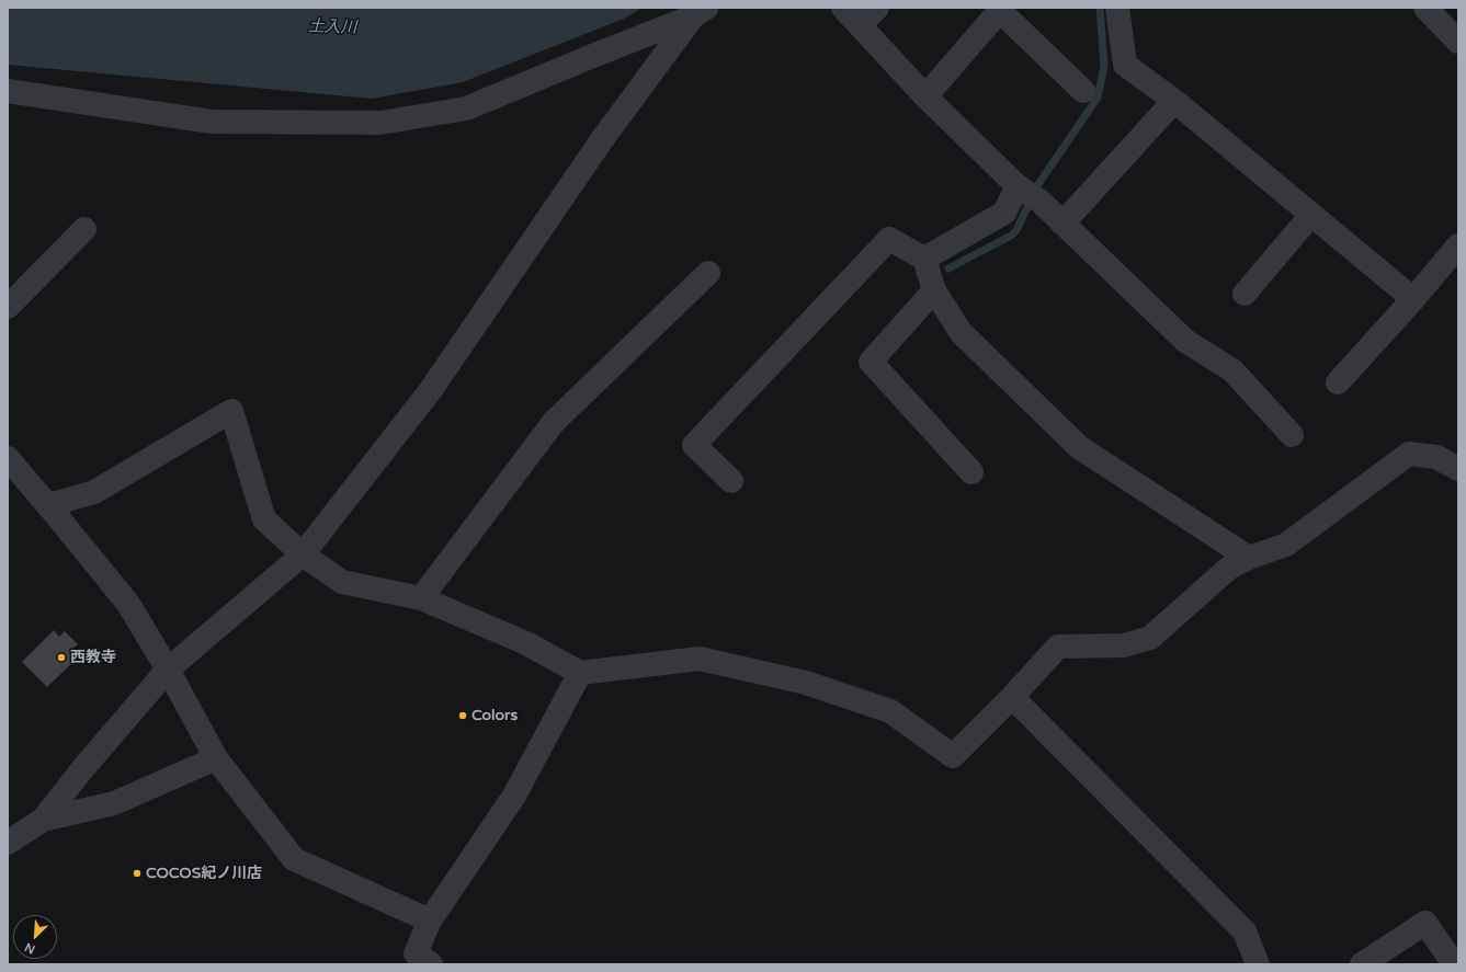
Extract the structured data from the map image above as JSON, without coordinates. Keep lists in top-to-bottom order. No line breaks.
{"water":["土入川"],"places":["西教寺","Colors","COCOS紀ノ川店"],"north":"bottom left"}
